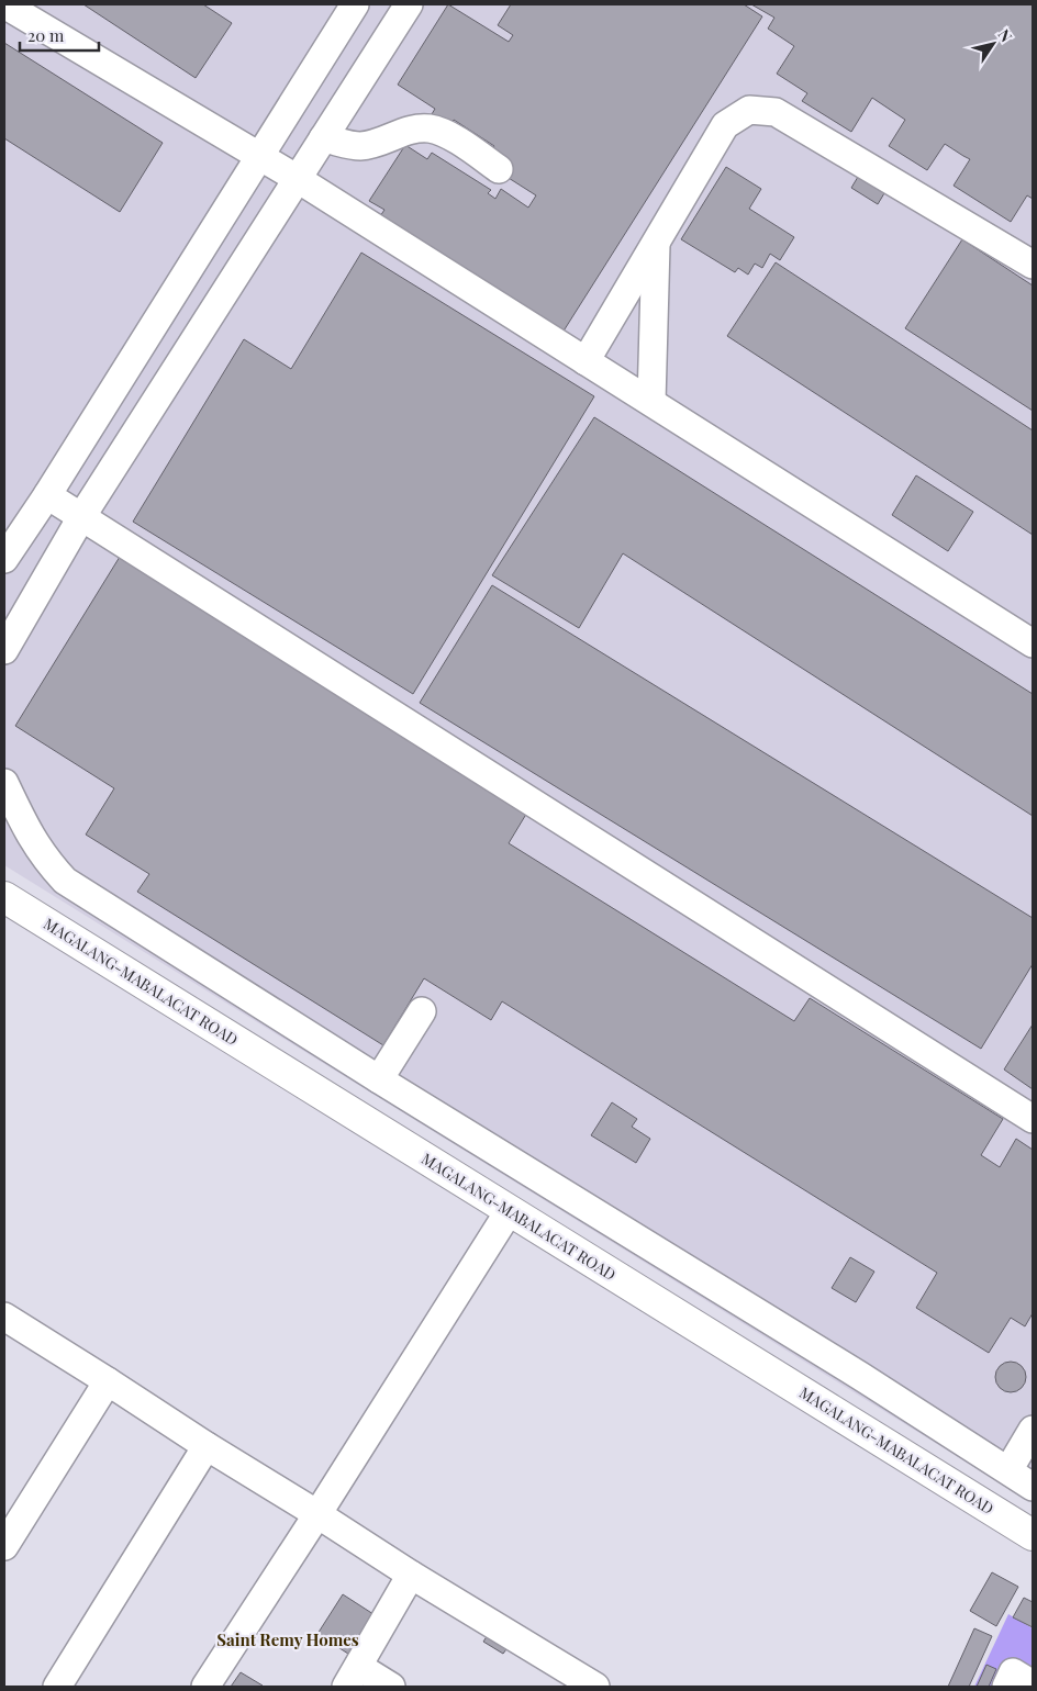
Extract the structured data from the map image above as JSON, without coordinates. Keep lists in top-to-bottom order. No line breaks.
{"streets":{"main road":["MAGALANG-MABALACAT ROAD"]},"districts":["Saint Remy Homes"],"scale_bar":"20 m","north":"top right"}
